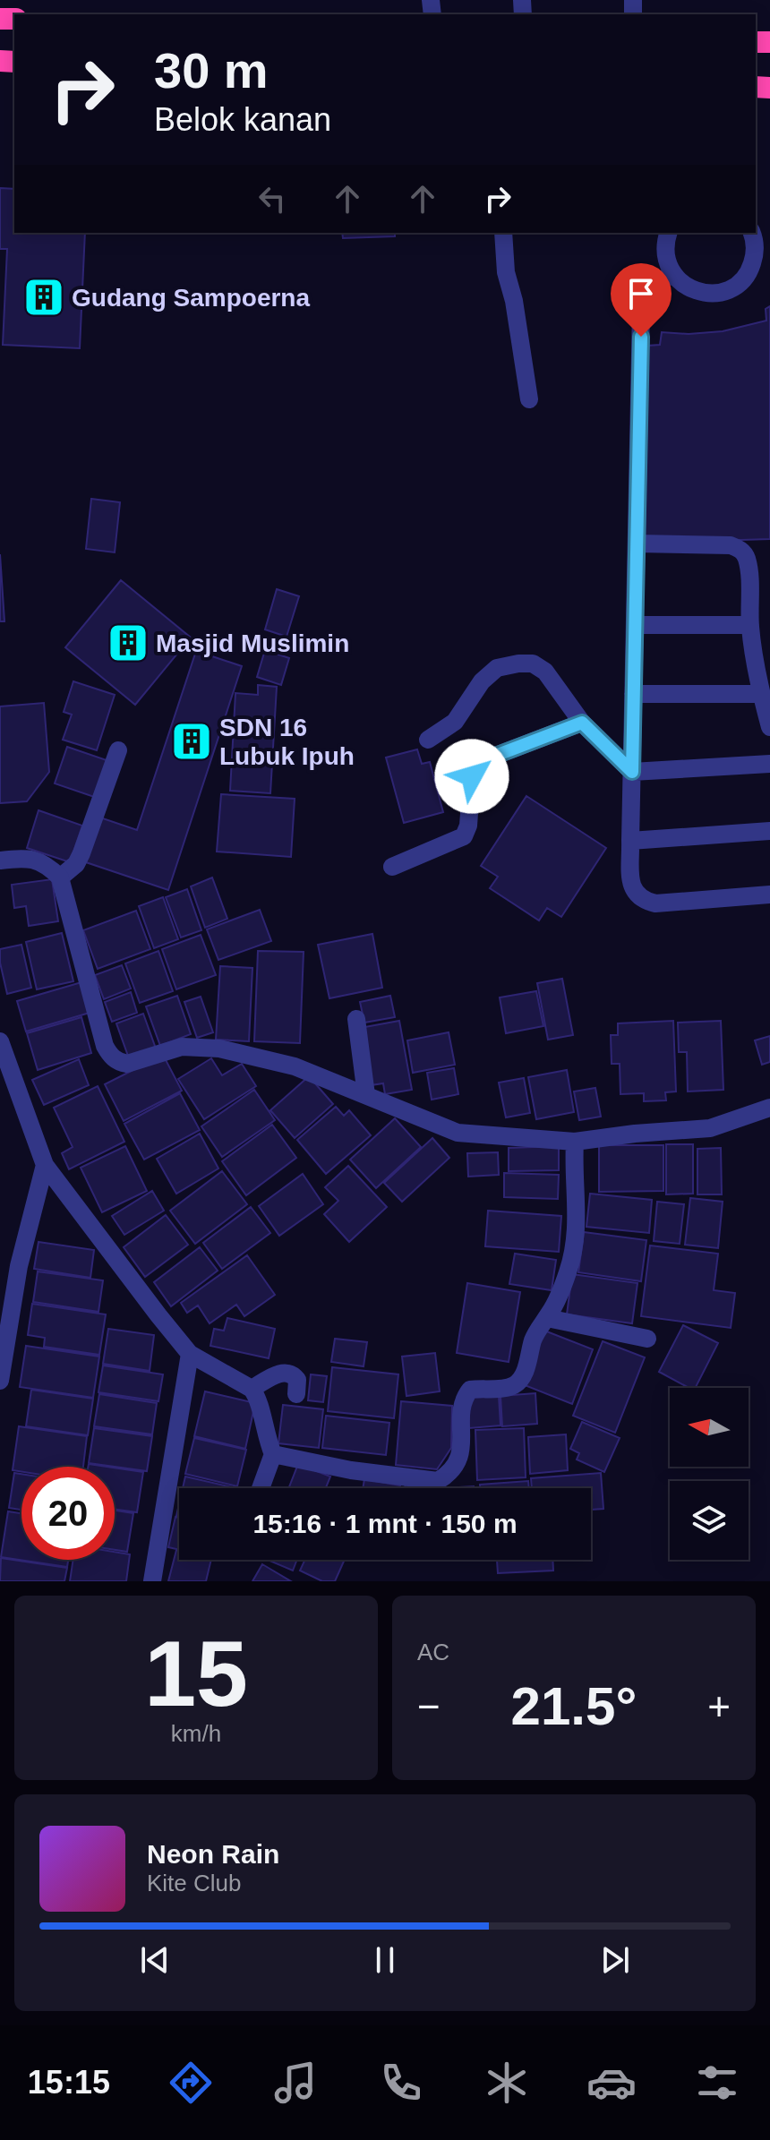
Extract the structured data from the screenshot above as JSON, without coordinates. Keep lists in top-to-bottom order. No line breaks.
{"places":{"building":["Gudang Sampoerna","Masjid Muslimin","SDN 16 Lubuk Ipuh"]},"north":"left","page":{"turn":["30 m","Belok kanan"],"limit":"20","trip":"15:16 · 1 mnt · 150 m","tile":[["15","km/h"],"AC"],"heat":["−","21.5°","+"],"song":["Neon Rain","Kite Club"],"tabs":"15:15"}}
